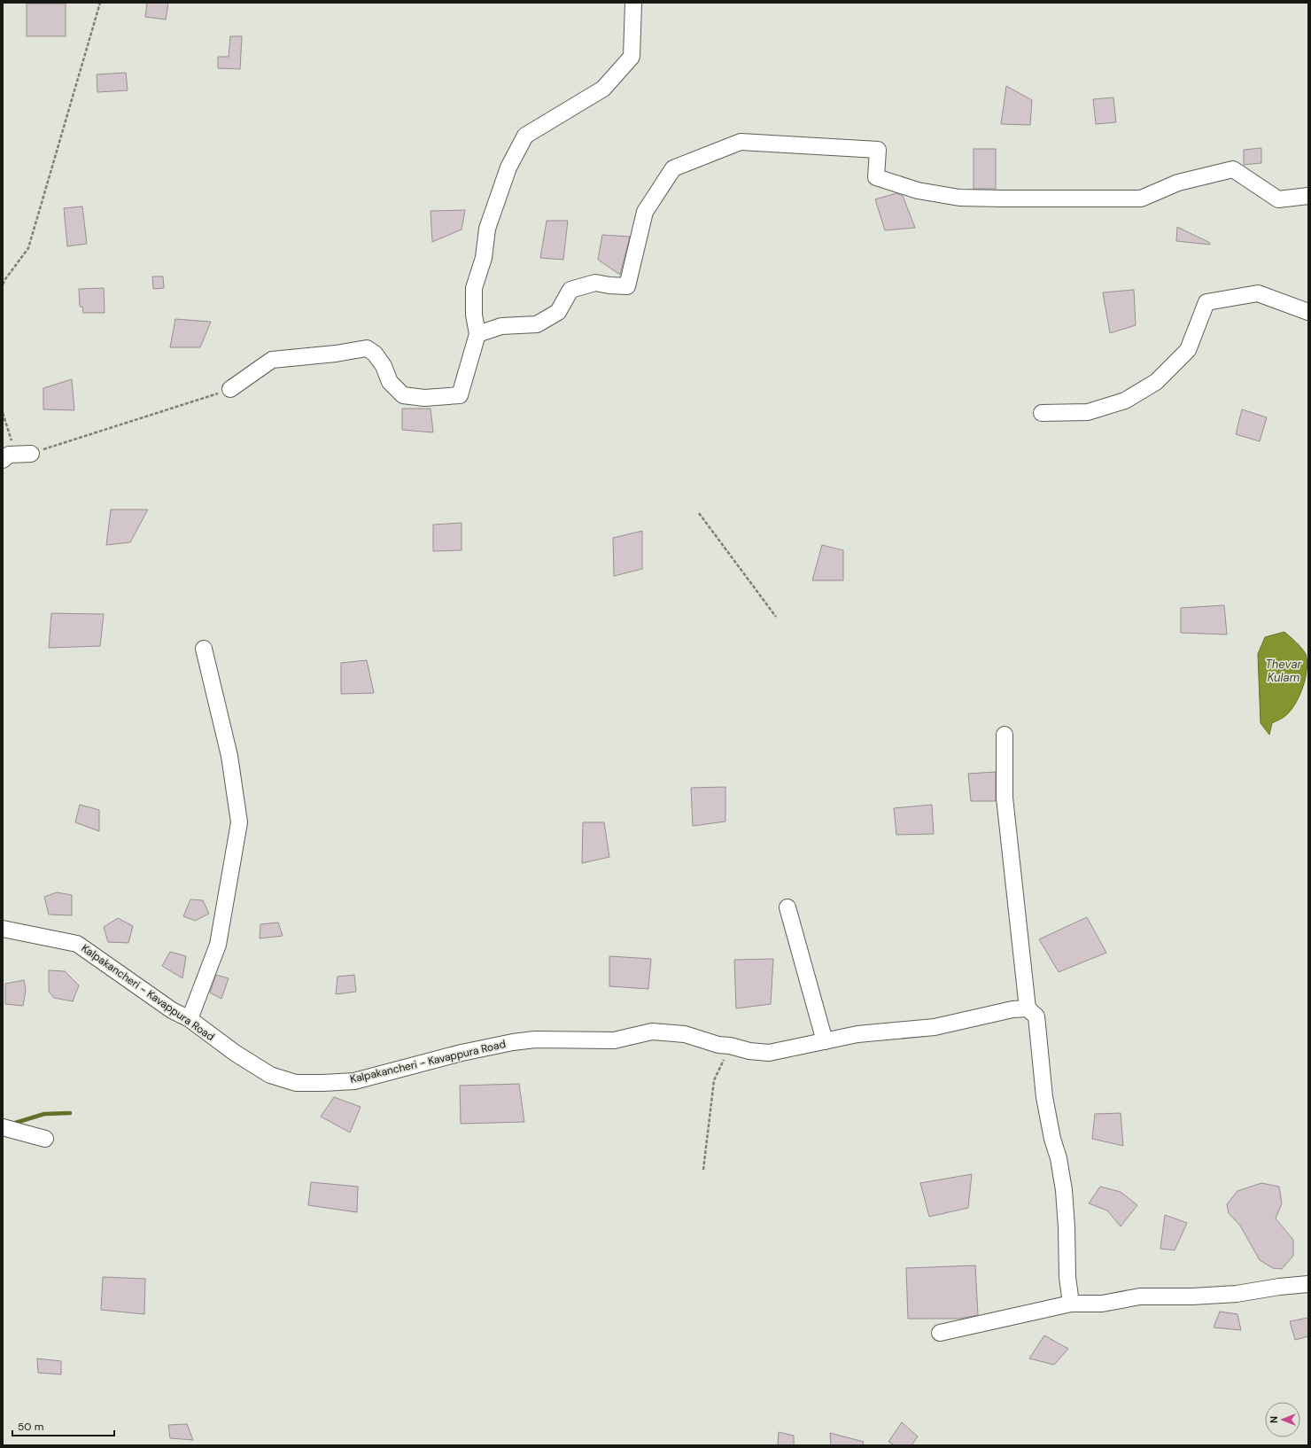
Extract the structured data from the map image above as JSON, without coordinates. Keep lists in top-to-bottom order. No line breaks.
{"streets":{"street":["Kalpakancheri - Kavappura Road"]},"water":["Thevar Kulam"],"scale_bar":"50 m","north":"left"}
